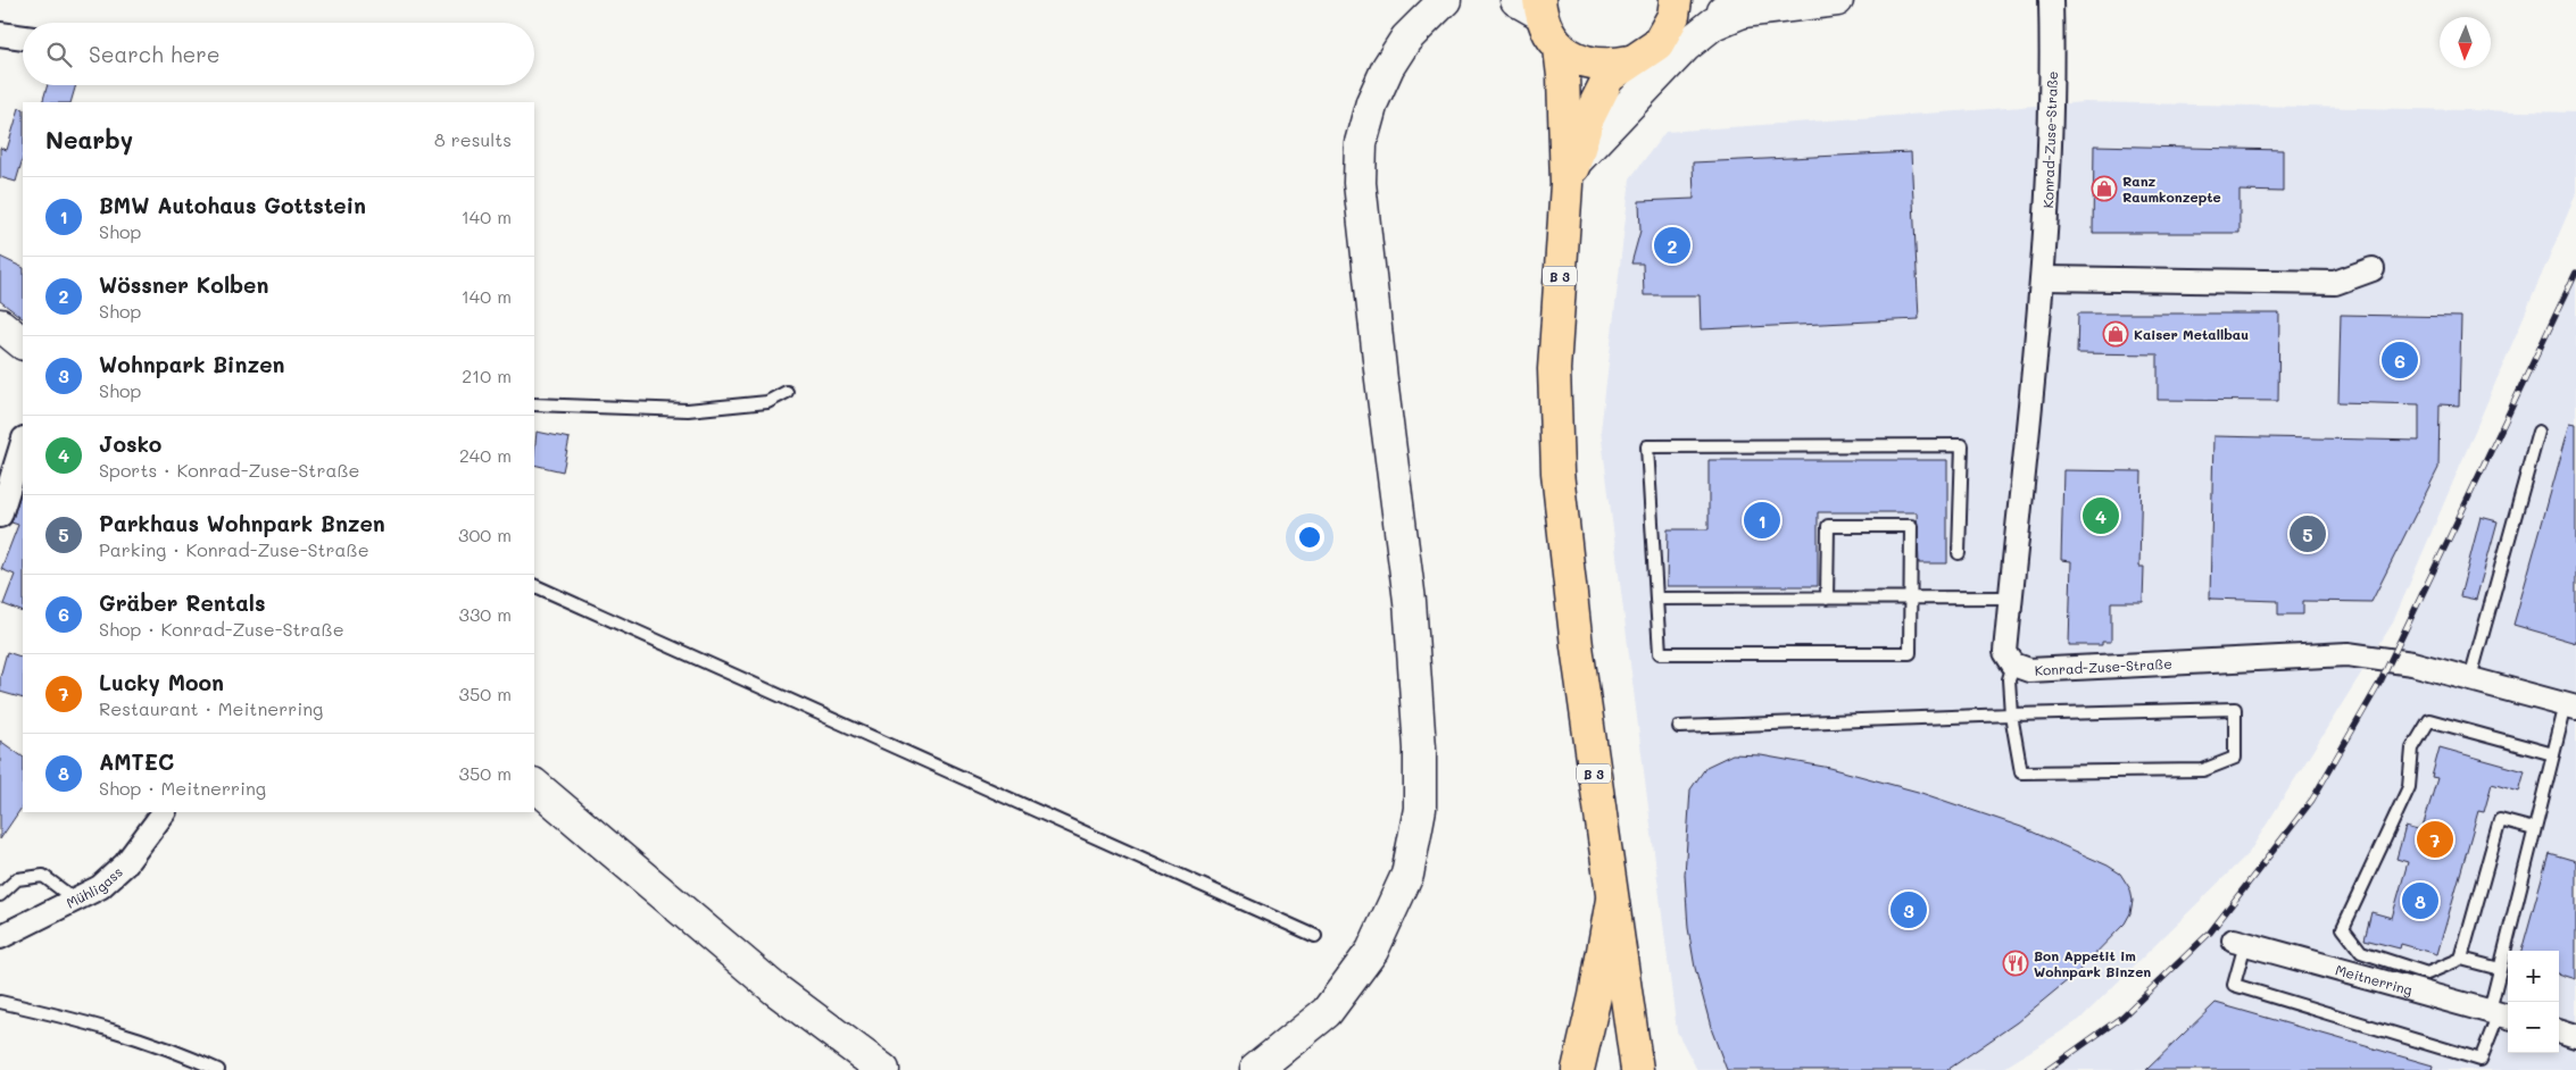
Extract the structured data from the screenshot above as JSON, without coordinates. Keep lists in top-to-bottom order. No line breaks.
{"streets":{"main road":["B 3"],"street":["Konrad-Zuse-Straße","Mühligass","Meitnerring"]},"places":{"shop":["Ranz Raumkonzepte","Kaiser Metallbau"],"restaurant":["Bon Appetit im Wohnpark Binzen"]},"north":"bottom","page":{"search":"Search here","heading":["Nearby","8 results"],"list":[{"mark":"1","name":"BMW Autohaus Gottstein","note":"Shop","value":"140 m"},{"mark":"2","name":"Wössner Kolben","note":"Shop","value":"140 m"},{"mark":"3","name":"Wohnpark Binzen","note":"Shop","value":"210 m"},{"mark":"4","name":"Josko","note":"Sports · Konrad-Zuse-Straße","value":"240 m"},{"mark":"5","name":"Parkhaus Wohnpark Bnzen","note":"Parking · Konrad-Zuse-Straße","value":"300 m"},{"mark":"6","name":"Gräber Rentals","note":"Shop · Konrad-Zuse-Straße","value":"330 m"},{"mark":"7","name":"Lucky Moon","note":"Restaurant · Meitnerring","value":"350 m"},{"mark":"8","name":"AMTEC","note":"Shop · Meitnerring","value":"350 m"}],"pins":["2","6","4","1","5","7","8","3"],"map_buttons":["+","−"]}}
